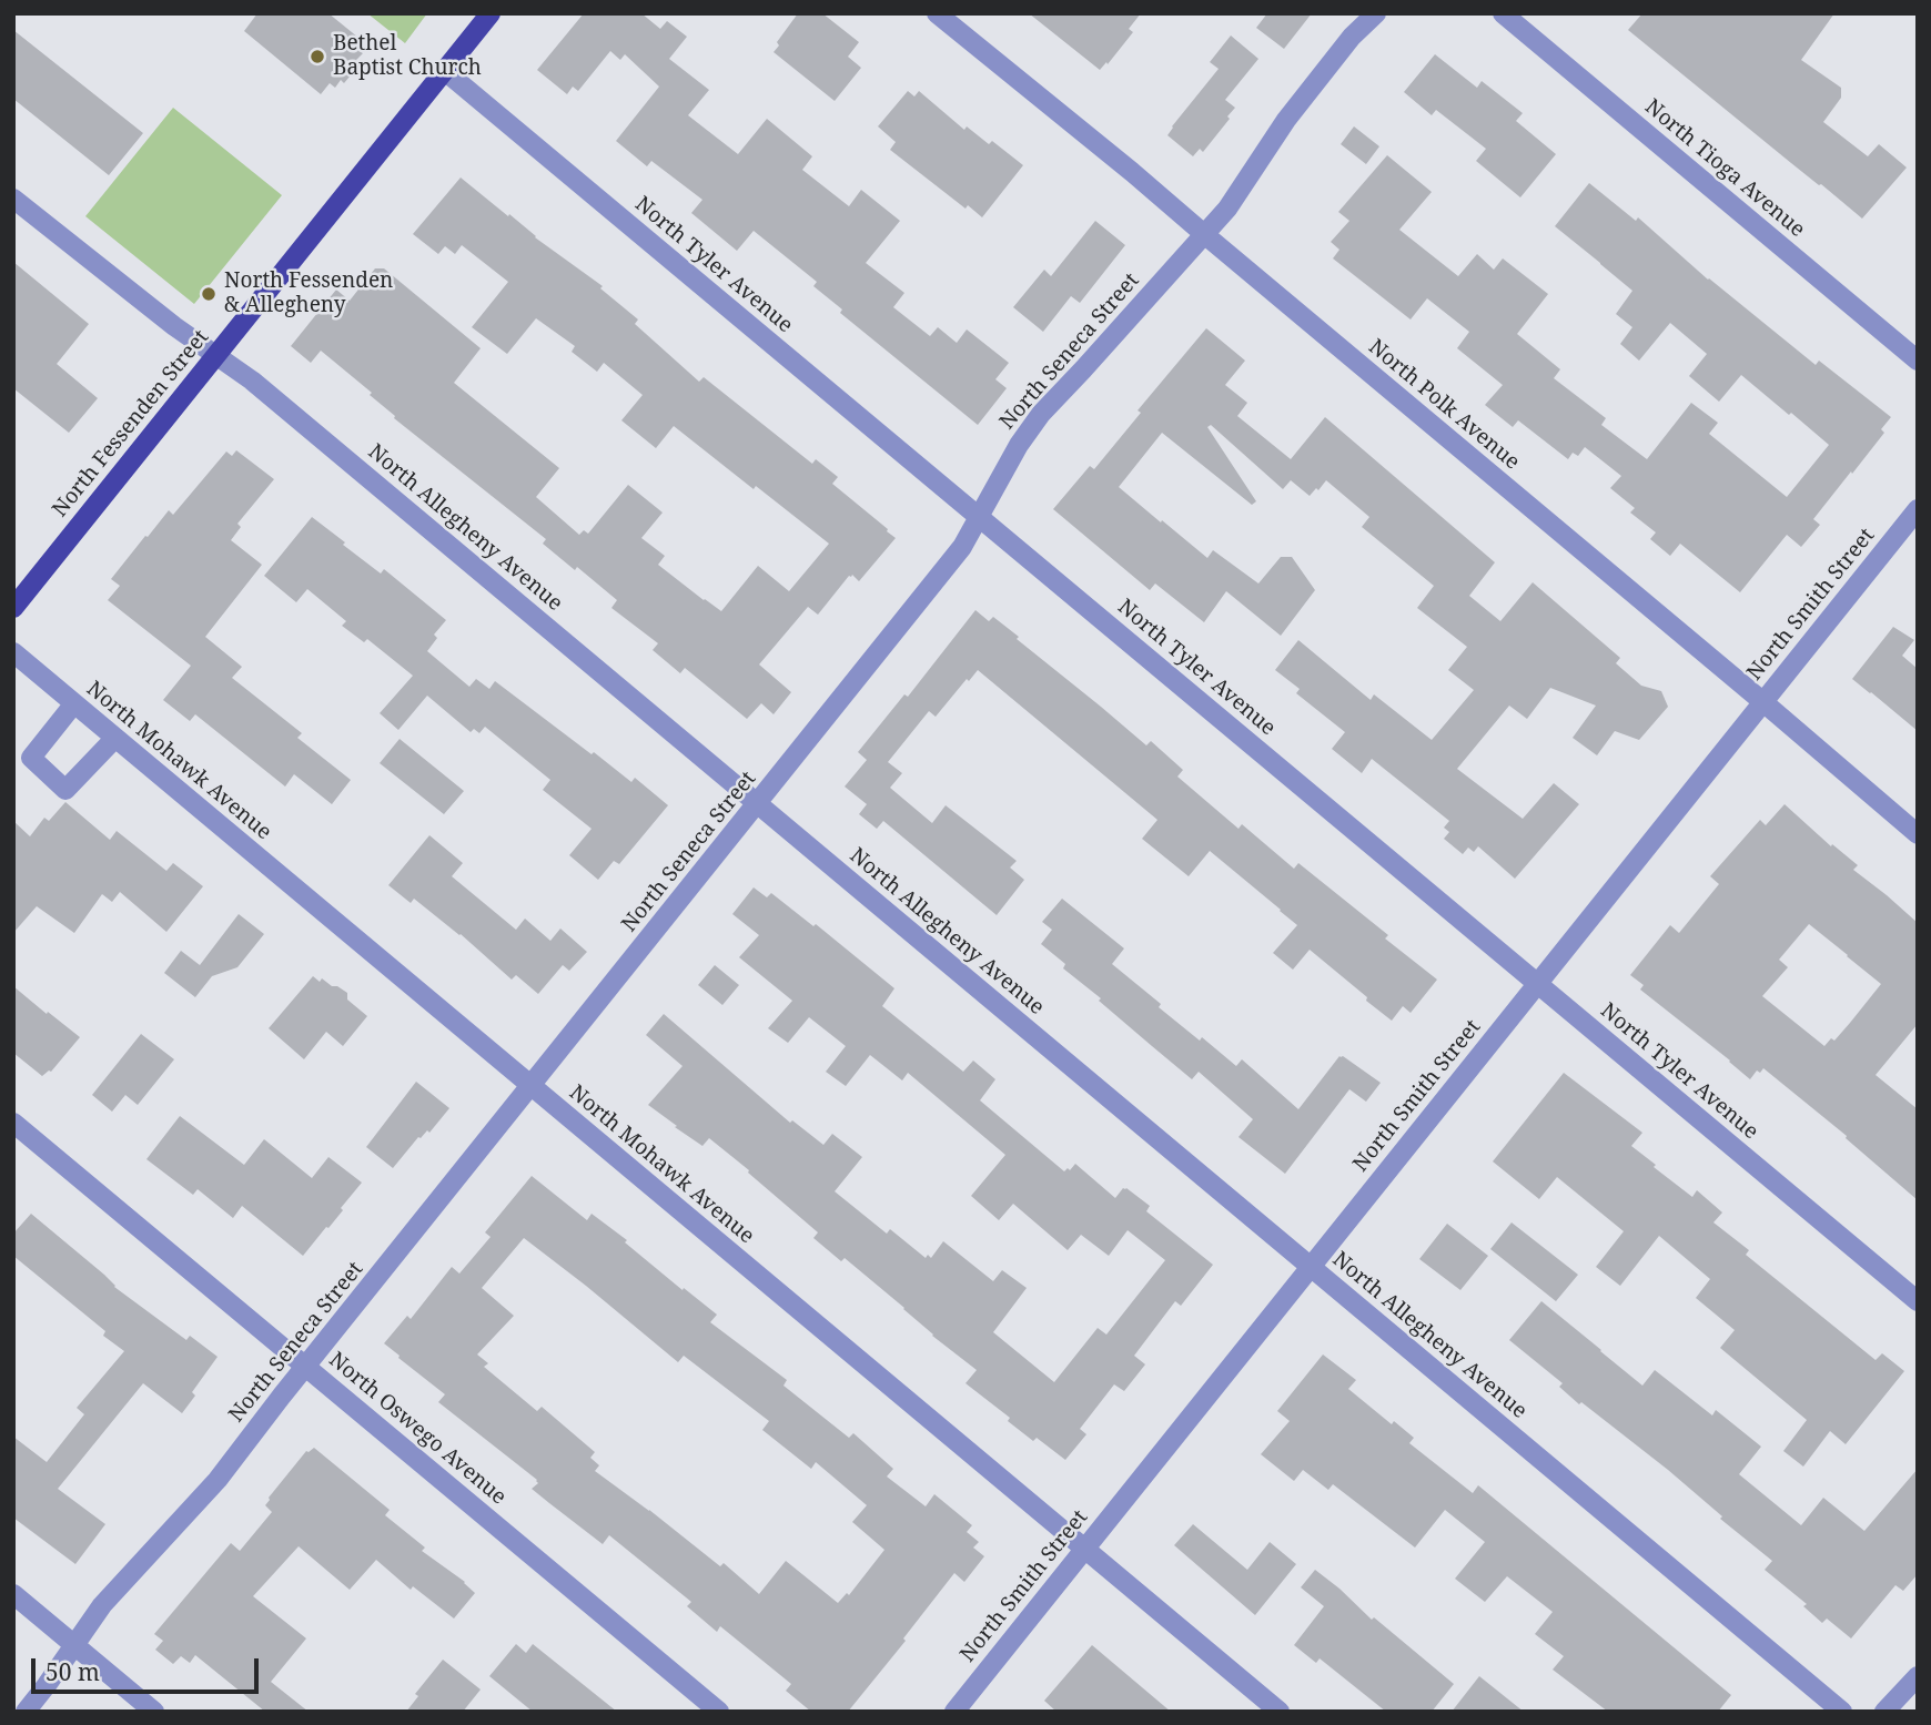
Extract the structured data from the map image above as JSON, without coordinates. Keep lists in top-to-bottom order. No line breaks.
{"streets":{"main road":["North Fessenden Street"],"street":["North Tioga Avenue","North Tyler Avenue","North Seneca Street","North Polk Avenue","North Allegheny Avenue","North Smith Street","North Mohawk Avenue","North Oswego Avenue"]},"crossings":[["North Tyler Avenue","North Seneca Street"],["North Tyler Avenue","North Fessenden Street"],["North Tyler Avenue","North Smith Street"],["North Seneca Street","North Polk Avenue"],["North Seneca Street","North Allegheny Avenue"],["North Seneca Street","North Mohawk Avenue"],["North Seneca Street","North Oswego Avenue"],["North Polk Avenue","North Smith Street"],["North Fessenden Street","North Allegheny Avenue"],["North Allegheny Avenue","North Smith Street"],["North Smith Street","North Mohawk Avenue"]],"places":["Bethel Baptist Church","North Fessenden & Allegheny"],"scale_bar":"50 m"}
